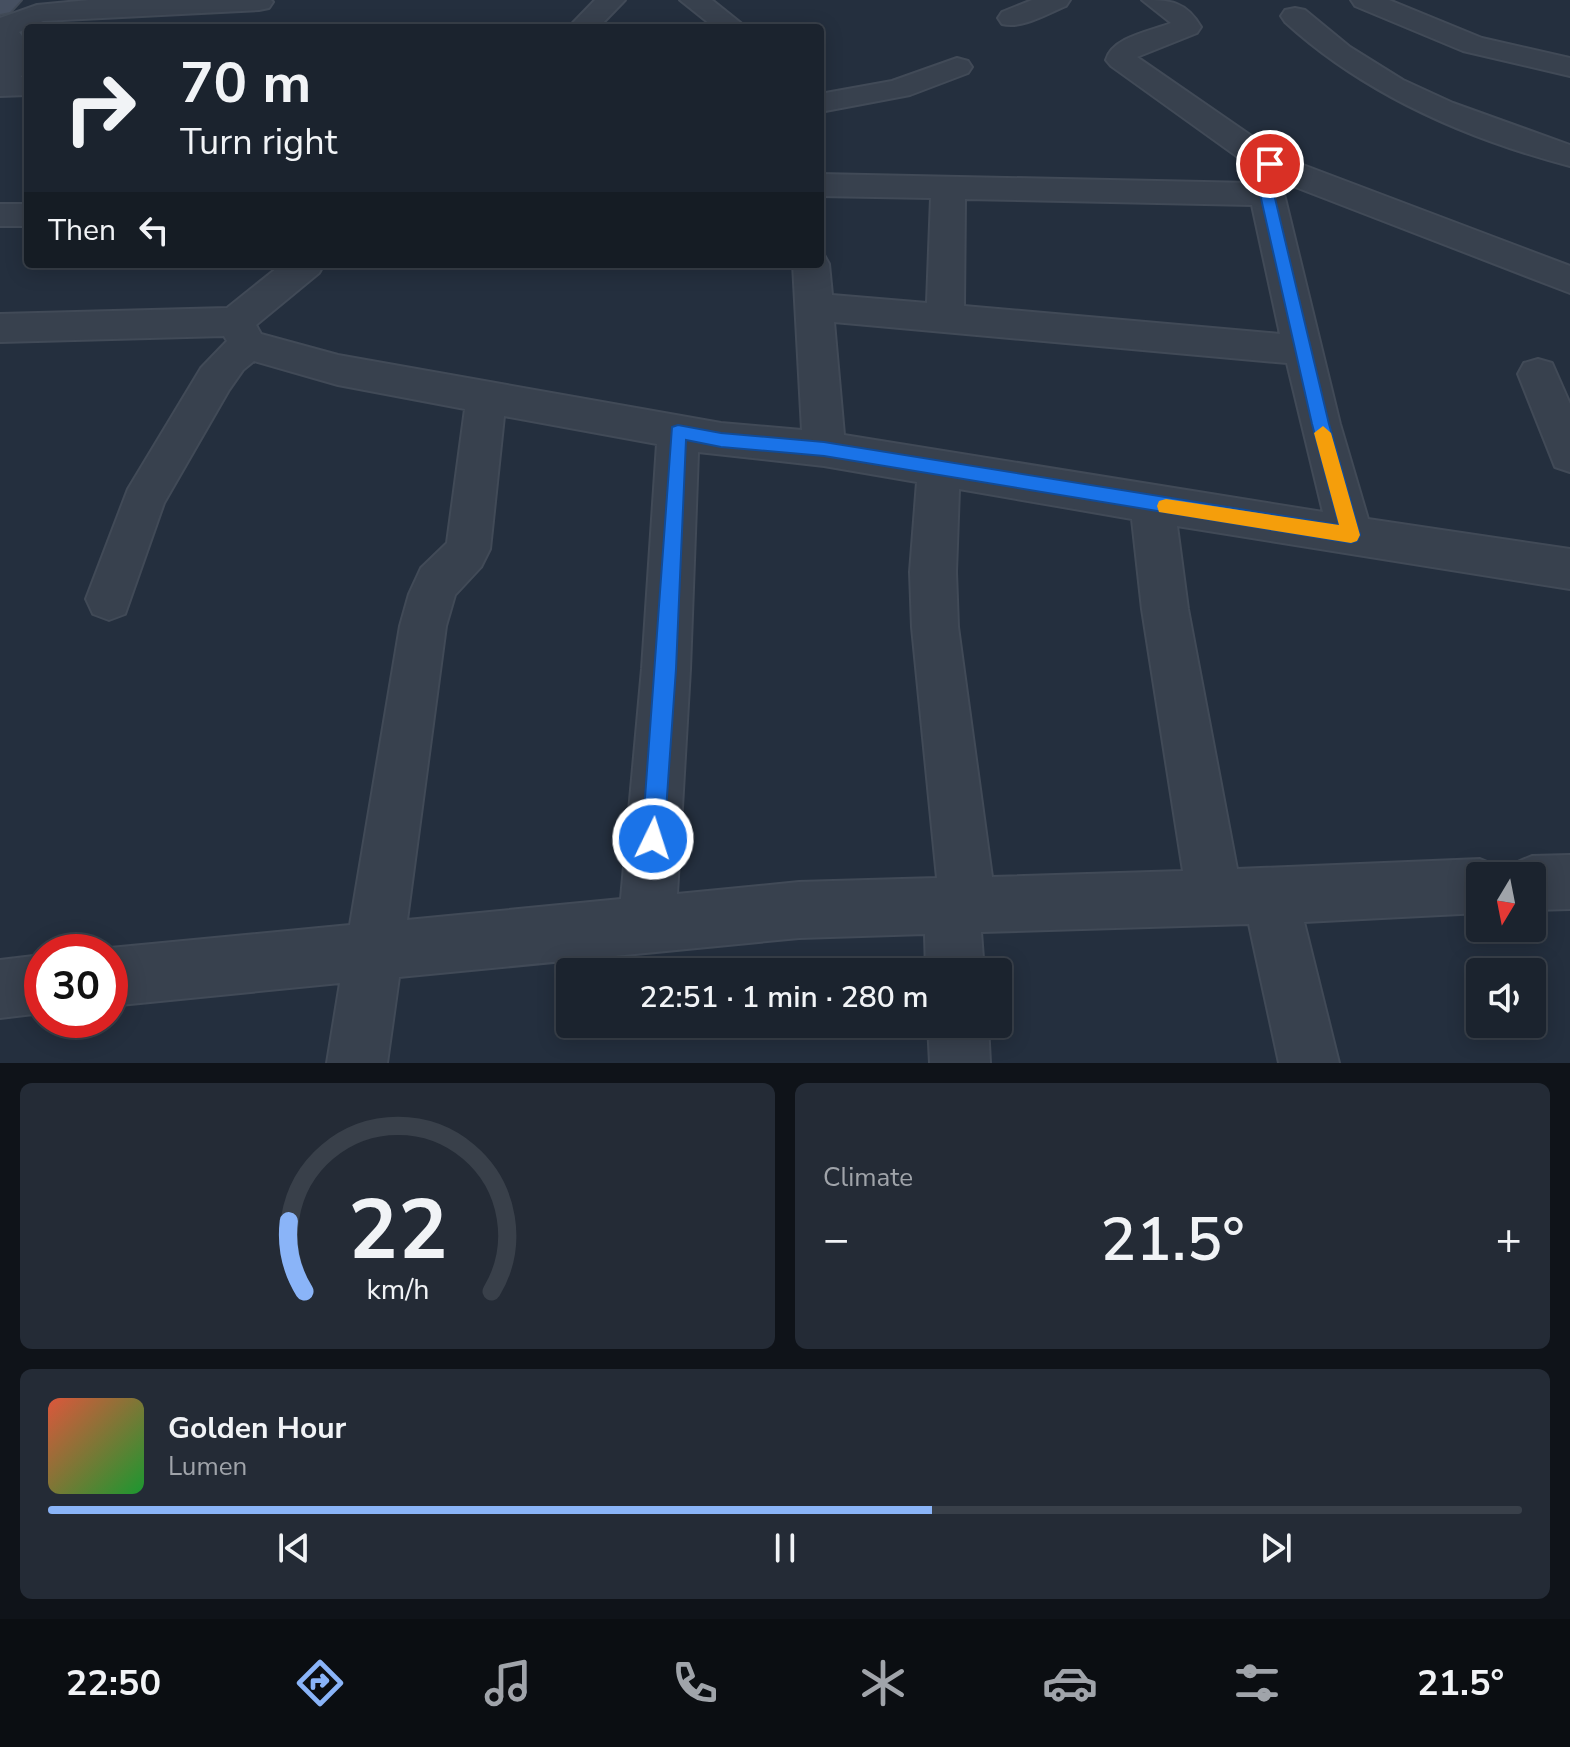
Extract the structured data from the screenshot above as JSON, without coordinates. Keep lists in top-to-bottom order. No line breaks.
{"north":"bottom","page":{"turn":["70 m","Turn right"],"then":"Then","limit":"30","trip":"22:51 · 1 min · 280 m","tile":"Climate","heat":["−","21.5°","+"],"song":["Golden Hour","Lumen"],"tabs":["22:50","21.5°"],"gauge":["22","km/h"]}}
